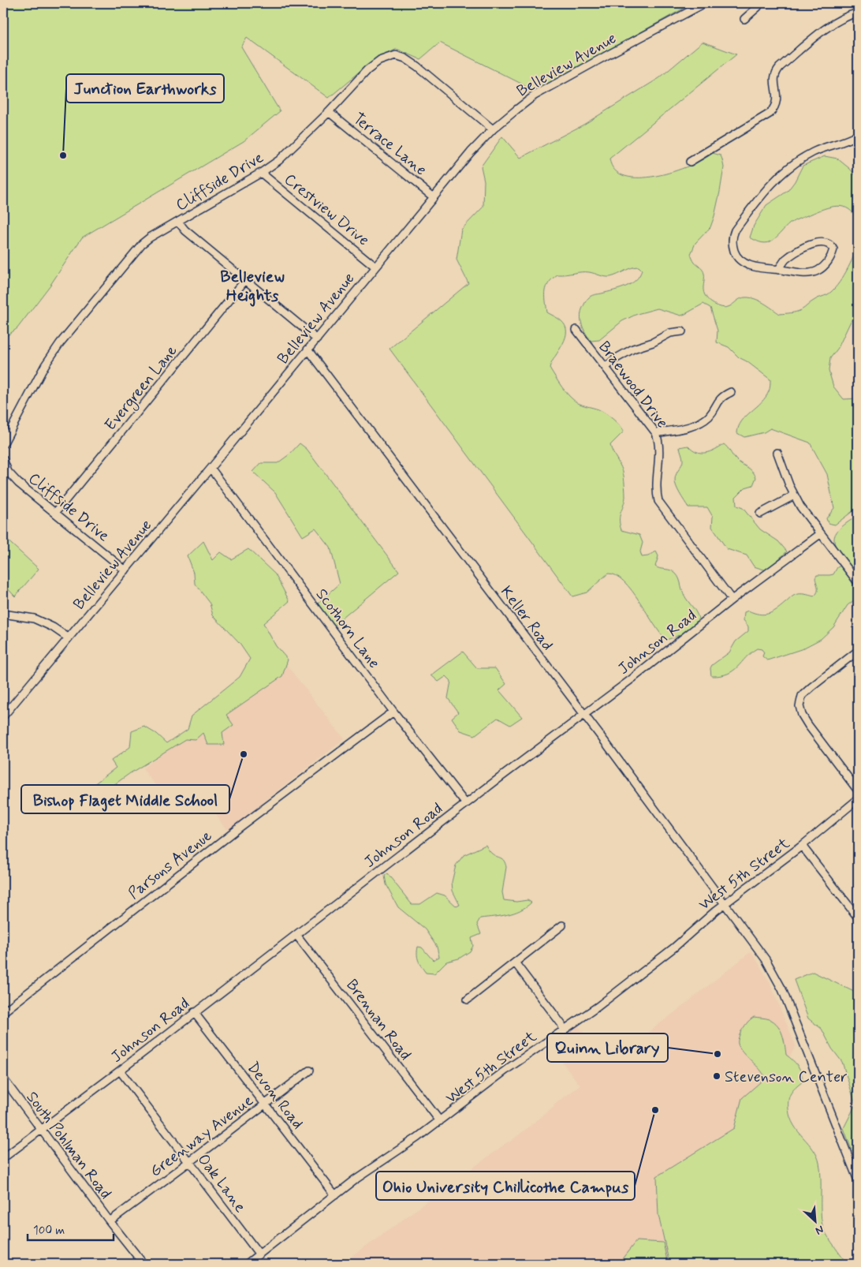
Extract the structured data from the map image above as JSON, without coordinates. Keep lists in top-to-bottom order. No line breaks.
{"streets":{"street":["Belleview Avenue","Terrace Lane","Cliffside Drive","Crestview Drive","Braewood Drive","Evergreen Lane","Keller Road","Scothorn Lane","Johnson Road","Parsons Avenue","West 5th Street","Brennan Road","Devon Road","Greenway Avenue","South Pohlman Road","Oak Lane"]},"crossings":[["Belleview Avenue","Terrace Lane"],["Belleview Avenue","Cliffside Drive"],["Belleview Avenue","Crestview Drive"],["Belleview Avenue","Keller Road"],["Belleview Avenue","Scothorn Lane"],["Terrace Lane","Cliffside Drive"],["Cliffside Drive","Crestview Drive"],["Cliffside Drive","Evergreen Lane"],["Braewood Drive","Johnson Road"],["Keller Road","Johnson Road"],["Keller Road","West 5th Street"],["Scothorn Lane","Johnson Road"],["Scothorn Lane","Parsons Avenue"],["Johnson Road","Brennan Road"],["Johnson Road","Devon Road"],["Johnson Road","South Pohlman Road"],["Johnson Road","Oak Lane"],["West 5th Street","Brennan Road"],["West 5th Street","Devon Road"],["West 5th Street","Oak Lane"],["Devon Road","Greenway Avenue"],["Greenway Avenue","South Pohlman Road"],["Greenway Avenue","Oak Lane"]],"districts":["Belleview Heights"],"places":["Junction Earthworks","Bishop Flaget Middle School","Quinn Library","Stevenson Center","Ohio University Chillicothe Campus"],"scale_bar":"100 m","north":"bottom right"}
